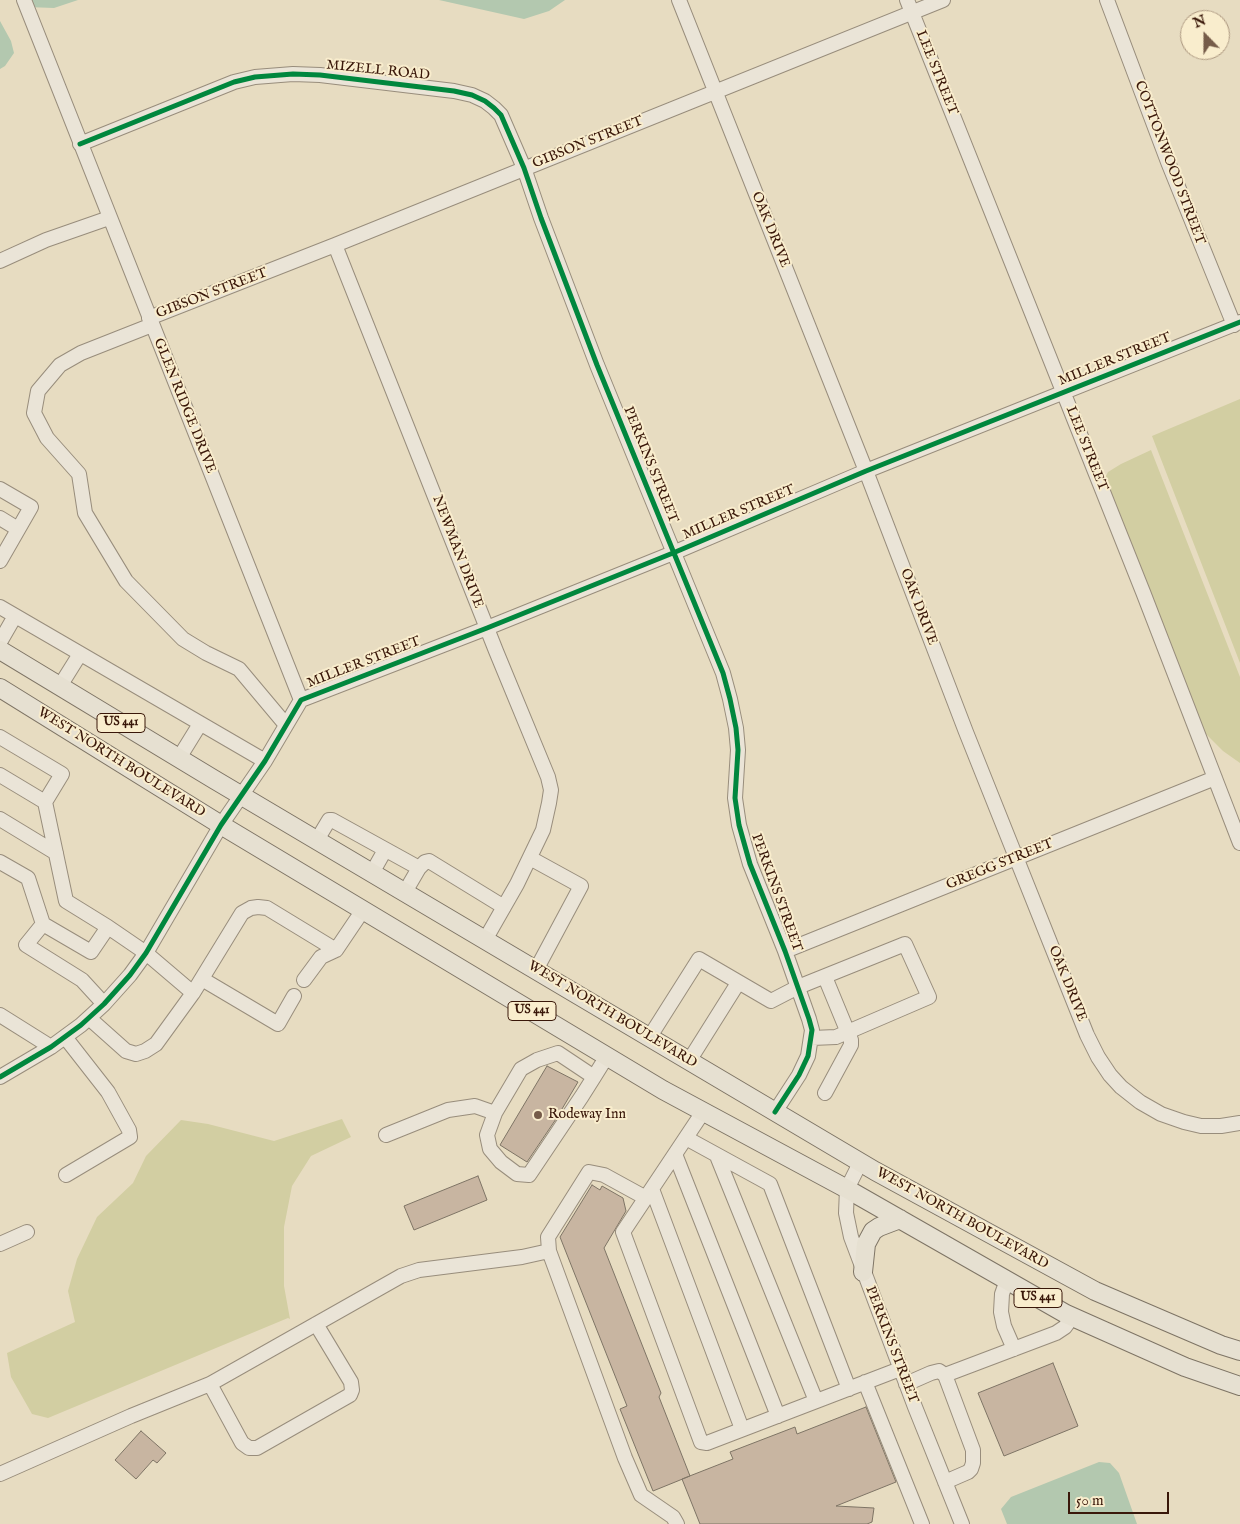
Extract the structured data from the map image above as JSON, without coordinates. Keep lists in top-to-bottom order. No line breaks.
{"streets":{"main road":["US 441","WEST NORTH BOULEVARD"],"street":["MIZELL ROAD","LEE STREET","GIBSON STREET","COTTONWOOD STREET","OAK DRIVE","MILLER STREET","GLEN RIDGE DRIVE","PERKINS STREET","NEWMAN DRIVE","GREGG STREET"]},"crossings":[["MIZELL ROAD","GIBSON STREET"],["MIZELL ROAD","GLEN RIDGE DRIVE"],["MIZELL ROAD","PERKINS STREET"],["LEE STREET","GIBSON STREET"],["LEE STREET","MILLER STREET"],["LEE STREET","GREGG STREET"],["GIBSON STREET","OAK DRIVE"],["GIBSON STREET","MILLER STREET"],["GIBSON STREET","GLEN RIDGE DRIVE"],["GIBSON STREET","PERKINS STREET"],["GIBSON STREET","NEWMAN DRIVE"],["COTTONWOOD STREET","MILLER STREET"],["OAK DRIVE","MILLER STREET"],["OAK DRIVE","GREGG STREET"],["MILLER STREET","GLEN RIDGE DRIVE"],["MILLER STREET","PERKINS STREET"],["MILLER STREET","NEWMAN DRIVE"],["MILLER STREET","WEST NORTH BOULEVARD"],["PERKINS STREET","WEST NORTH BOULEVARD"],["PERKINS STREET","GREGG STREET"],["NEWMAN DRIVE","WEST NORTH BOULEVARD"]],"places":["Rodeway Inn"],"scale_bar":"50 m","north":"top"}
